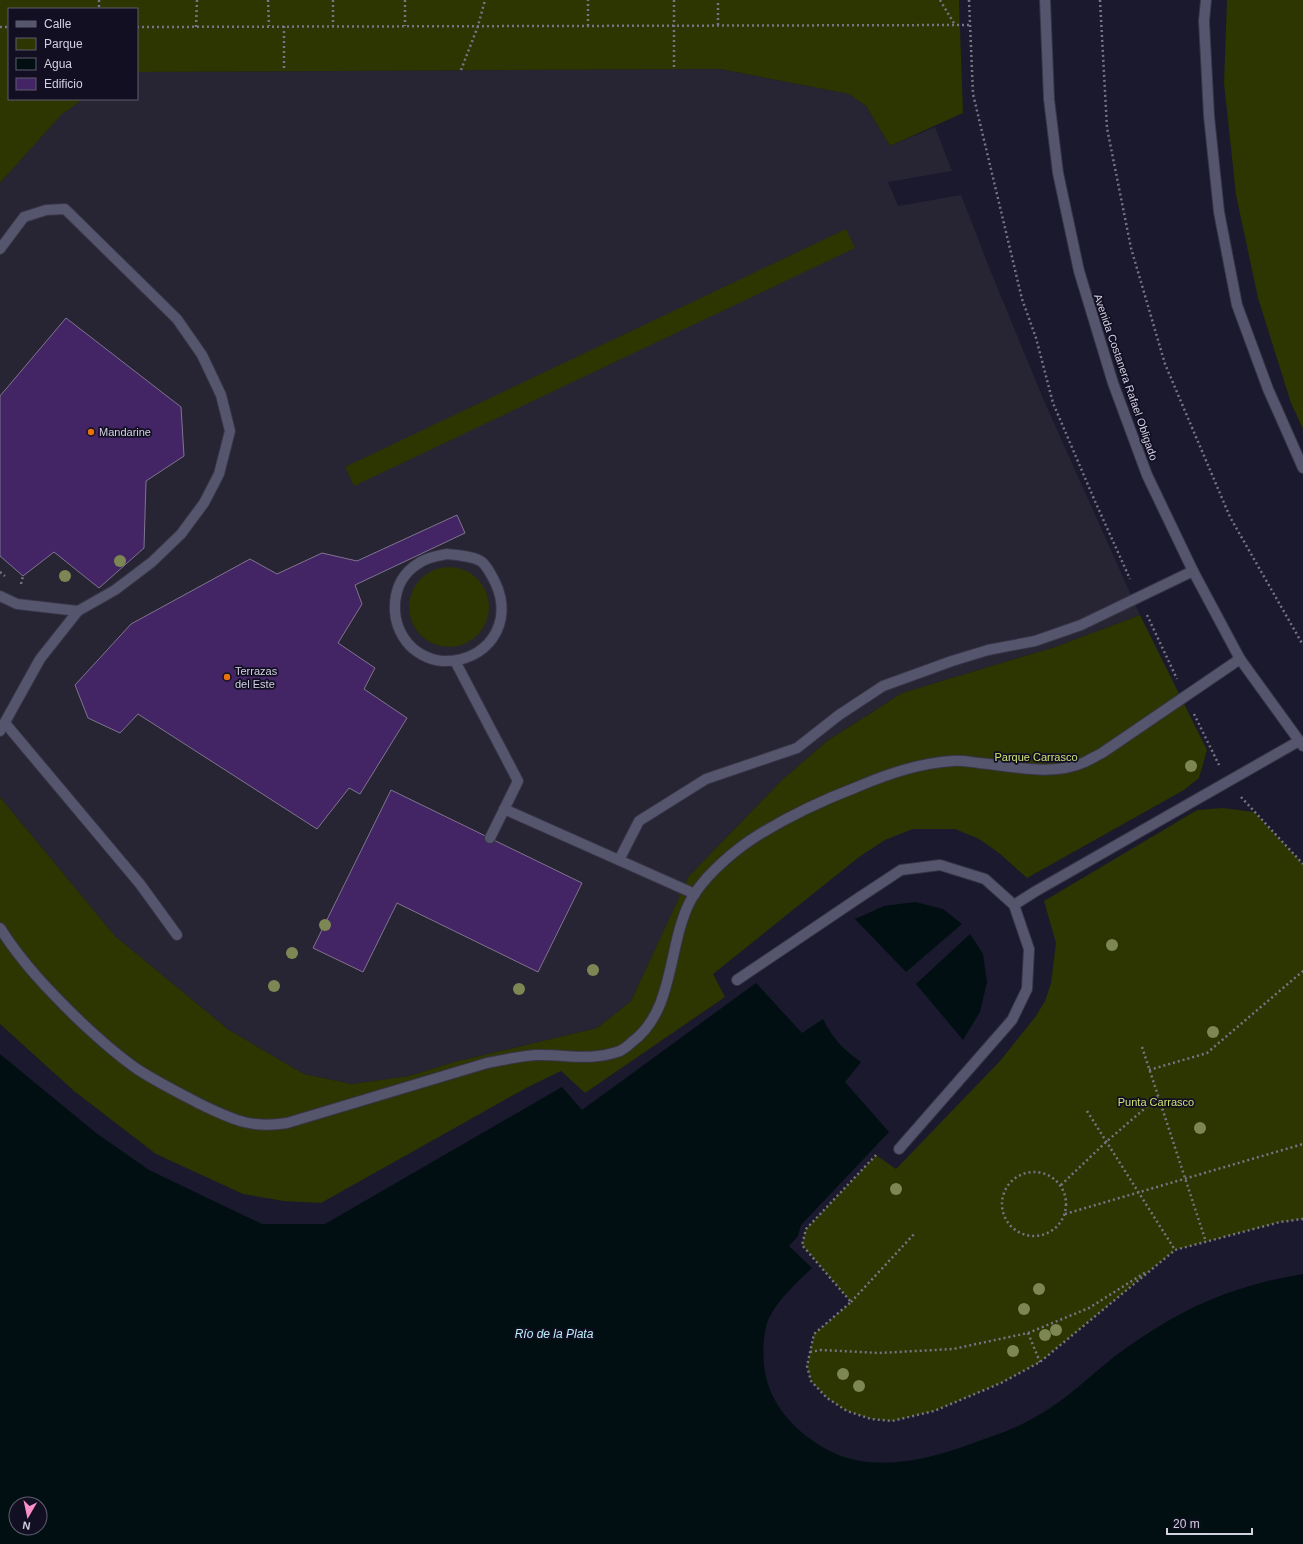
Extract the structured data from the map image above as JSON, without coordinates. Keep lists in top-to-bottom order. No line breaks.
{"streets":{"main road":["Avenida Costanera Rafael Obligado"]},"water":["Río de la Plata"],"parks":["Parque Carrasco","Punta Carrasco"],"places":["Mandarine","Terrazas del Este"],"legend":["Calle","Parque","Agua","Edificio"],"scale_bar":"20 m","north":"bottom"}
